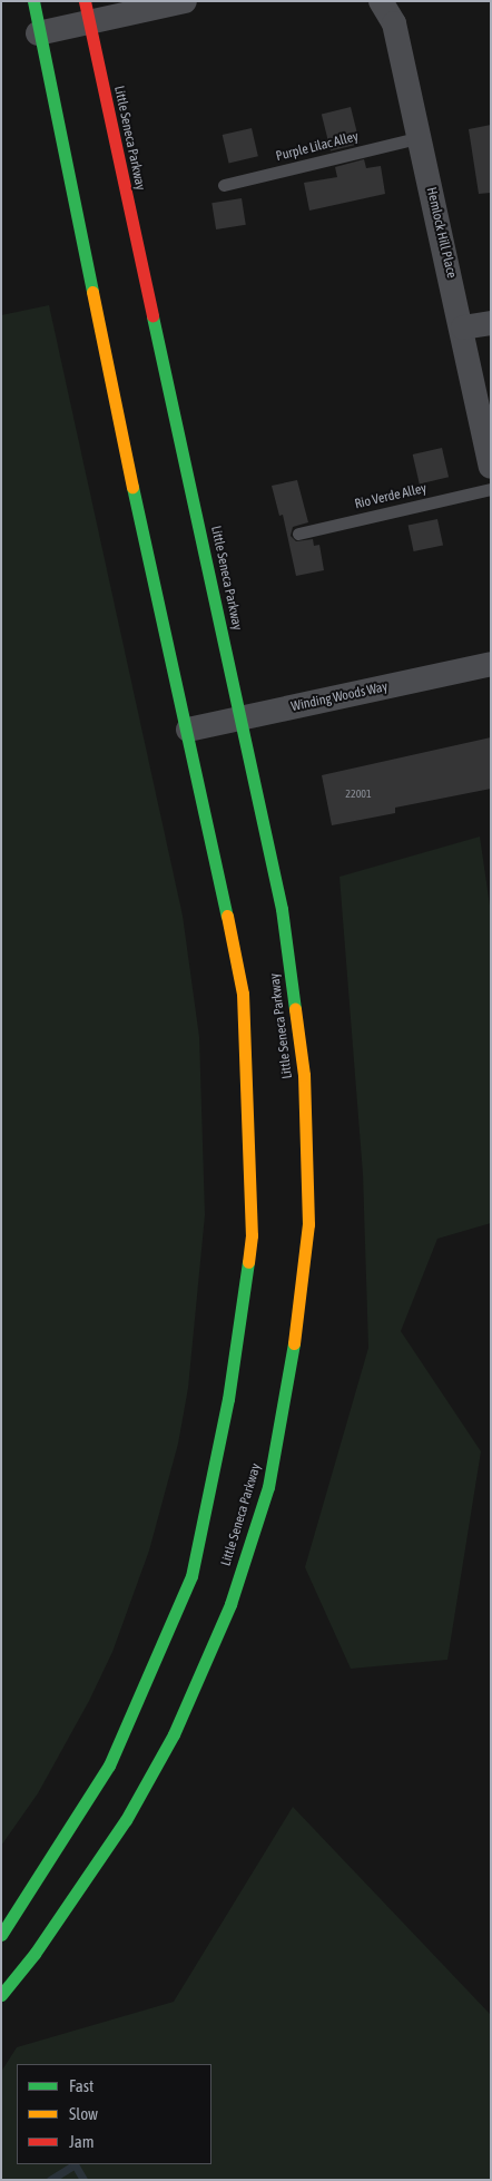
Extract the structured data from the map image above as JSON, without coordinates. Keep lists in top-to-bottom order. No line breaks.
{"streets":{"main road":["Little Seneca Parkway"],"street":["Hemlock Hill Place","Winding Woods Way"],"lane":["Purple Lilac Alley","Rio Verde Alley"]},"crossings":[["Little Seneca Parkway","Winding Woods Way"],["Purple Lilac Alley","Hemlock Hill Place"]],"house_numbers":["22001"],"legend":["Fast","Slow","Jam"]}
